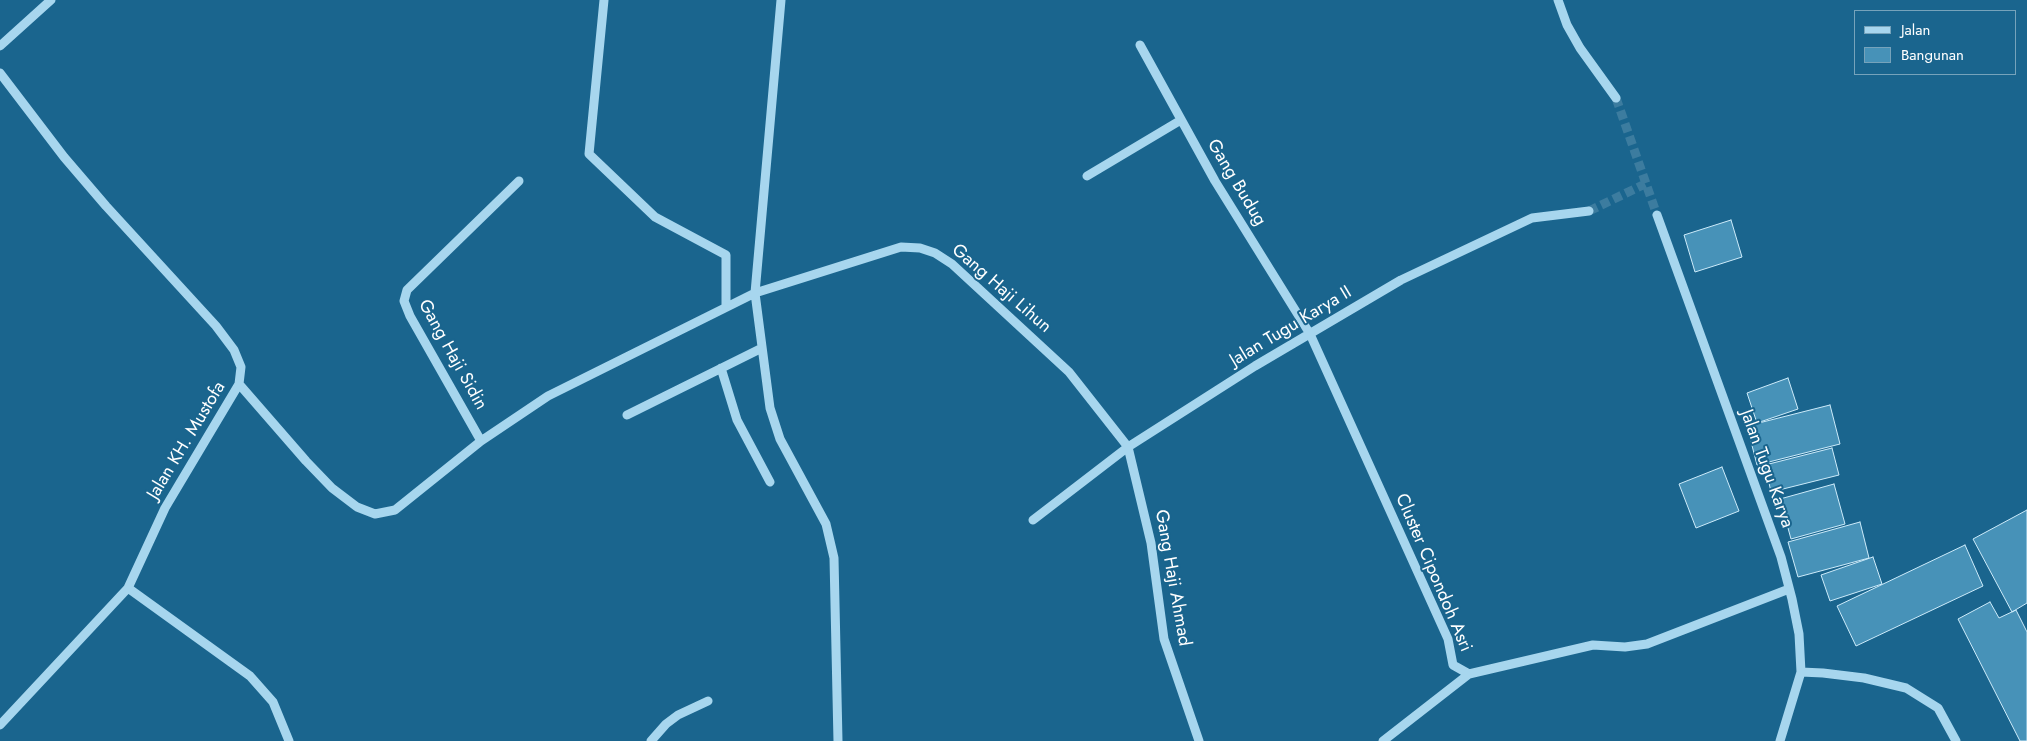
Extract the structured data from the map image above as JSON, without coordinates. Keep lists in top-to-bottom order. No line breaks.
{"streets":{"street":["Gang Budug","Gang Haji Lihun","Jalan Tugu Karya II","Gang Haji Sidin","Jalan KH. Mustofa","Jalan Tugu Karya","Cluster Cipondoh Asri","Gang Haji Ahmad"]},"crossings":[["Gang Budug","Jalan Tugu Karya II"],["Gang Budug","Cluster Cipondoh Asri"],["Gang Haji Lihun","Jalan Tugu Karya II"],["Gang Haji Lihun","Gang Haji Sidin"],["Gang Haji Lihun","Jalan KH. Mustofa"],["Gang Haji Lihun","Gang Haji Ahmad"],["Jalan Tugu Karya II","Cluster Cipondoh Asri"],["Jalan Tugu Karya II","Gang Haji Ahmad"],["Jalan Tugu Karya","Cluster Cipondoh Asri"]],"legend":["Jalan","Bangunan"]}
